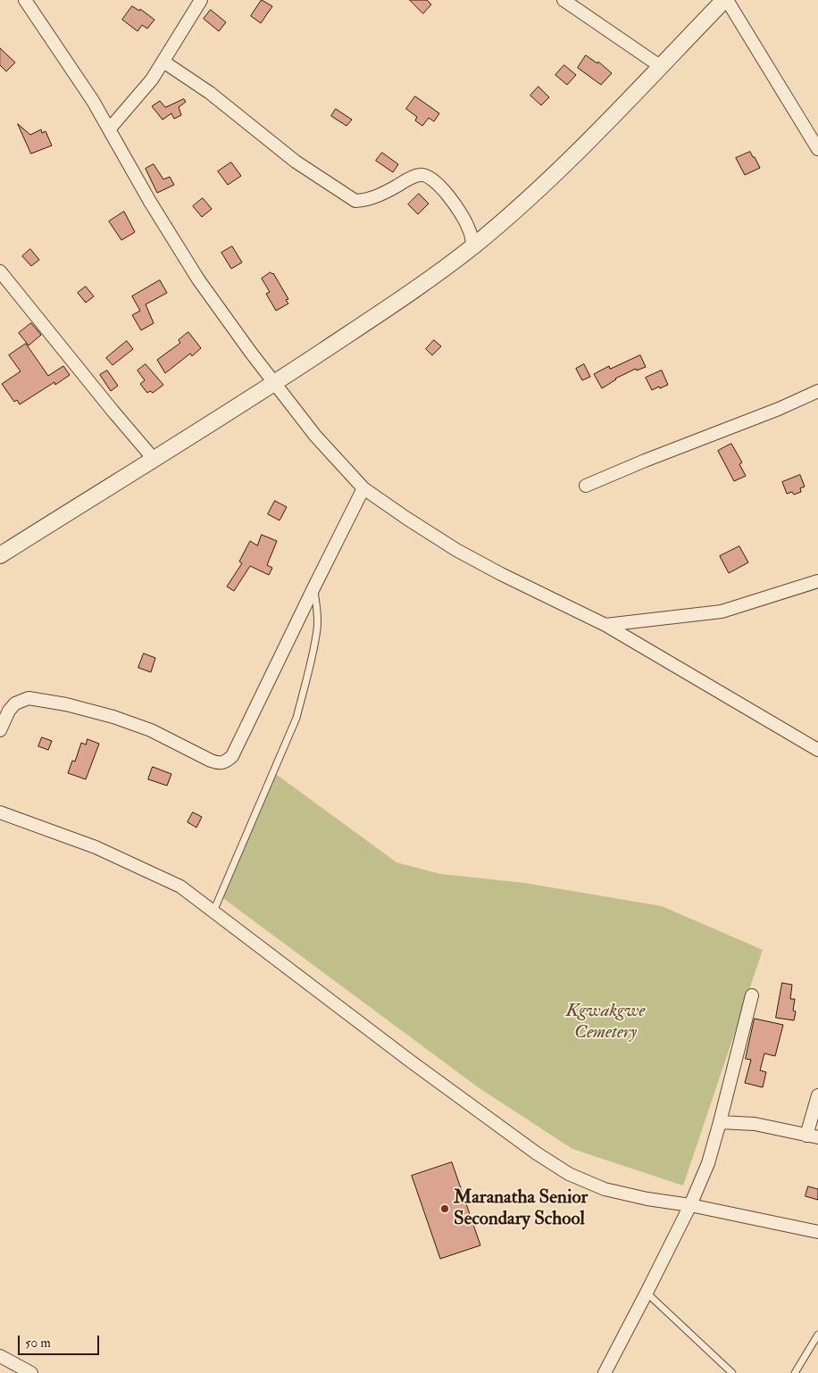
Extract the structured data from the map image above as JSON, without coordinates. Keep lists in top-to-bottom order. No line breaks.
{"parks":["Kgwakgwe Cemetery"],"places":["Maranatha Senior Secondary School"],"scale_bar":"50 m"}
